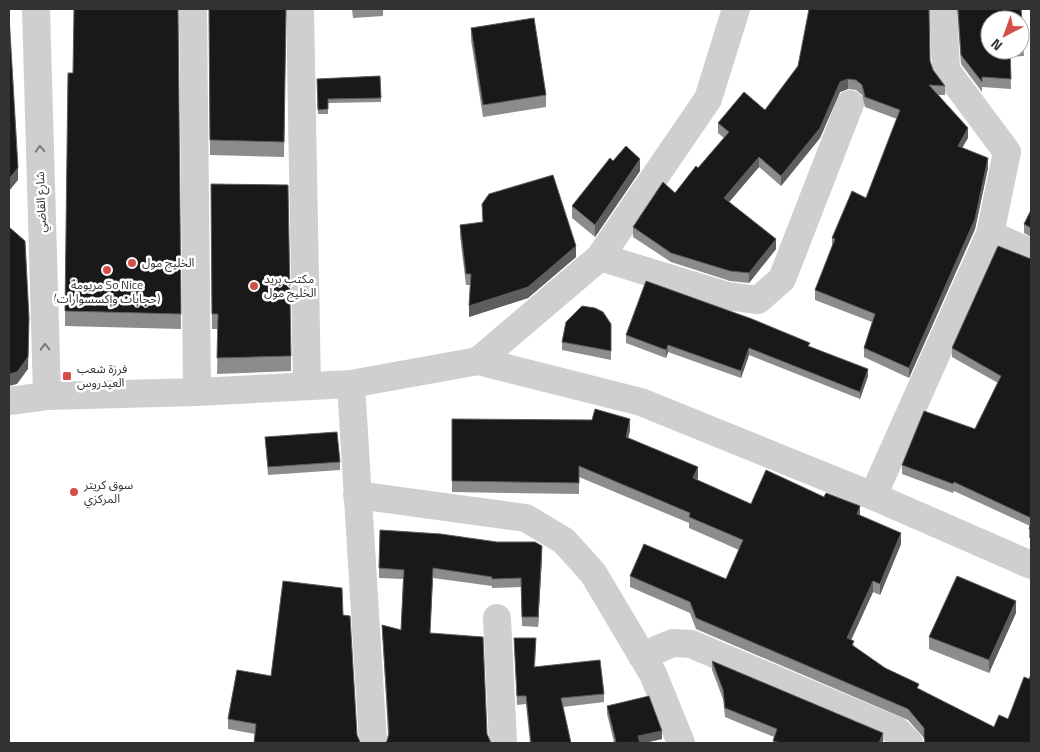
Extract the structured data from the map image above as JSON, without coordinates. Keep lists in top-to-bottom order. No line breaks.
{"streets":{"street":["شارع القاضي"]},"places":{"other":["الخليج مول","مريومة So Nice (حجابات وإكسسوارات)","مكتب بريد الخليج مول","سوق كريتر المركزي"],"transit":["فرزة شعب العيدروس"]},"north":"bottom left"}
